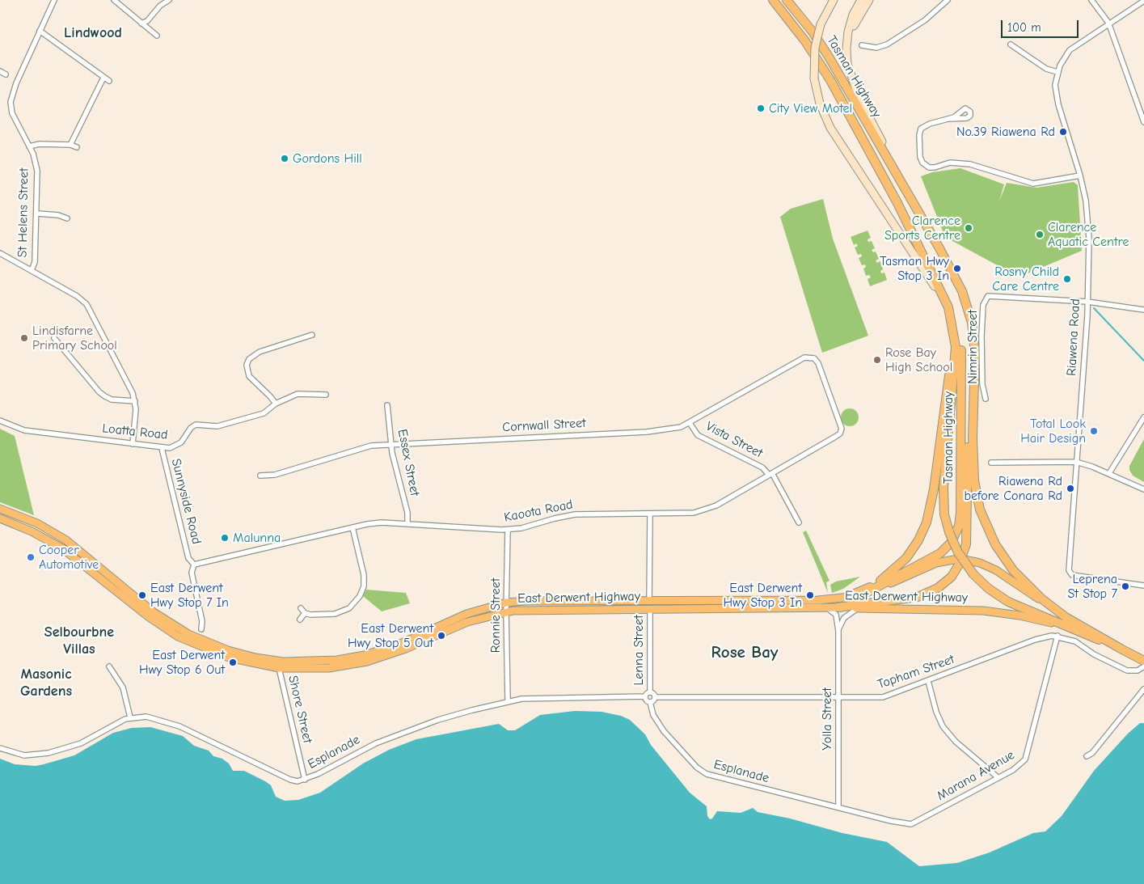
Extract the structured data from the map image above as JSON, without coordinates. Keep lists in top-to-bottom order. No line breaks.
{"streets":{"highway":["Tasman Highway"],"main road":["East Derwent Highway"],"street":["St Helens Street","Riawena Road","Nimrin Street","Cornwall Street","Loatta Road","Vista Street","Essex Street","Sunnyside Road","Kaoota Road","Ronnie Street","Lenna Street","Topham Street","Shore Street","Yolla Street","Esplanade","Marana Avenue"]},"crossings":[["Tasman Highway","East Derwent Highway"],["Riawena Road","Nimrin Street"],["Cornwall Street","Vista Street"],["Cornwall Street","Essex Street"],["Cornwall Street","Kaoota Road"],["Loatta Road","Sunnyside Road"],["Vista Street","Kaoota Road"],["Essex Street","Kaoota Road"],["Sunnyside Road","Kaoota Road"],["Kaoota Road","Ronnie Street"],["Kaoota Road","Lenna Street"],["East Derwent Highway","Ronnie Street"],["East Derwent Highway","Lenna Street"],["East Derwent Highway","Shore Street"],["East Derwent Highway","Yolla Street"],["Ronnie Street","Esplanade"],["Lenna Street","Topham Street"],["Lenna Street","Esplanade"],["Topham Street","Yolla Street"],["Topham Street","Esplanade"],["Topham Street","Marana Avenue"],["Shore Street","Esplanade"],["Yolla Street","Esplanade"],["Yolla Street","Marana Avenue"],["Esplanade","Marana Avenue"]],"districts":["Lindwood","Selbourbne Villas","Rose Bay","Masonic Gardens"],"places":["City View Motel","No.39 Riawena Rd","Gordons Hill","Clarence Sports Centre","Clarence Aquatic Centre","Tasman Hwy Stop 3 In","Rosny Child Care Centre","Lindisfarne Primary School","Rose Bay High School","Total Look Hair Design","Riawena Rd before Conara Rd","Malunna","Cooper Automotive","Leprena St Stop 7","East Derwent Hwy Stop 7 In","East Derwent Hwy Stop 3 In","East Derwent Hwy Stop 5 Out","East Derwent Hwy Stop 6 Out"],"scale_bar":"100 m"}
